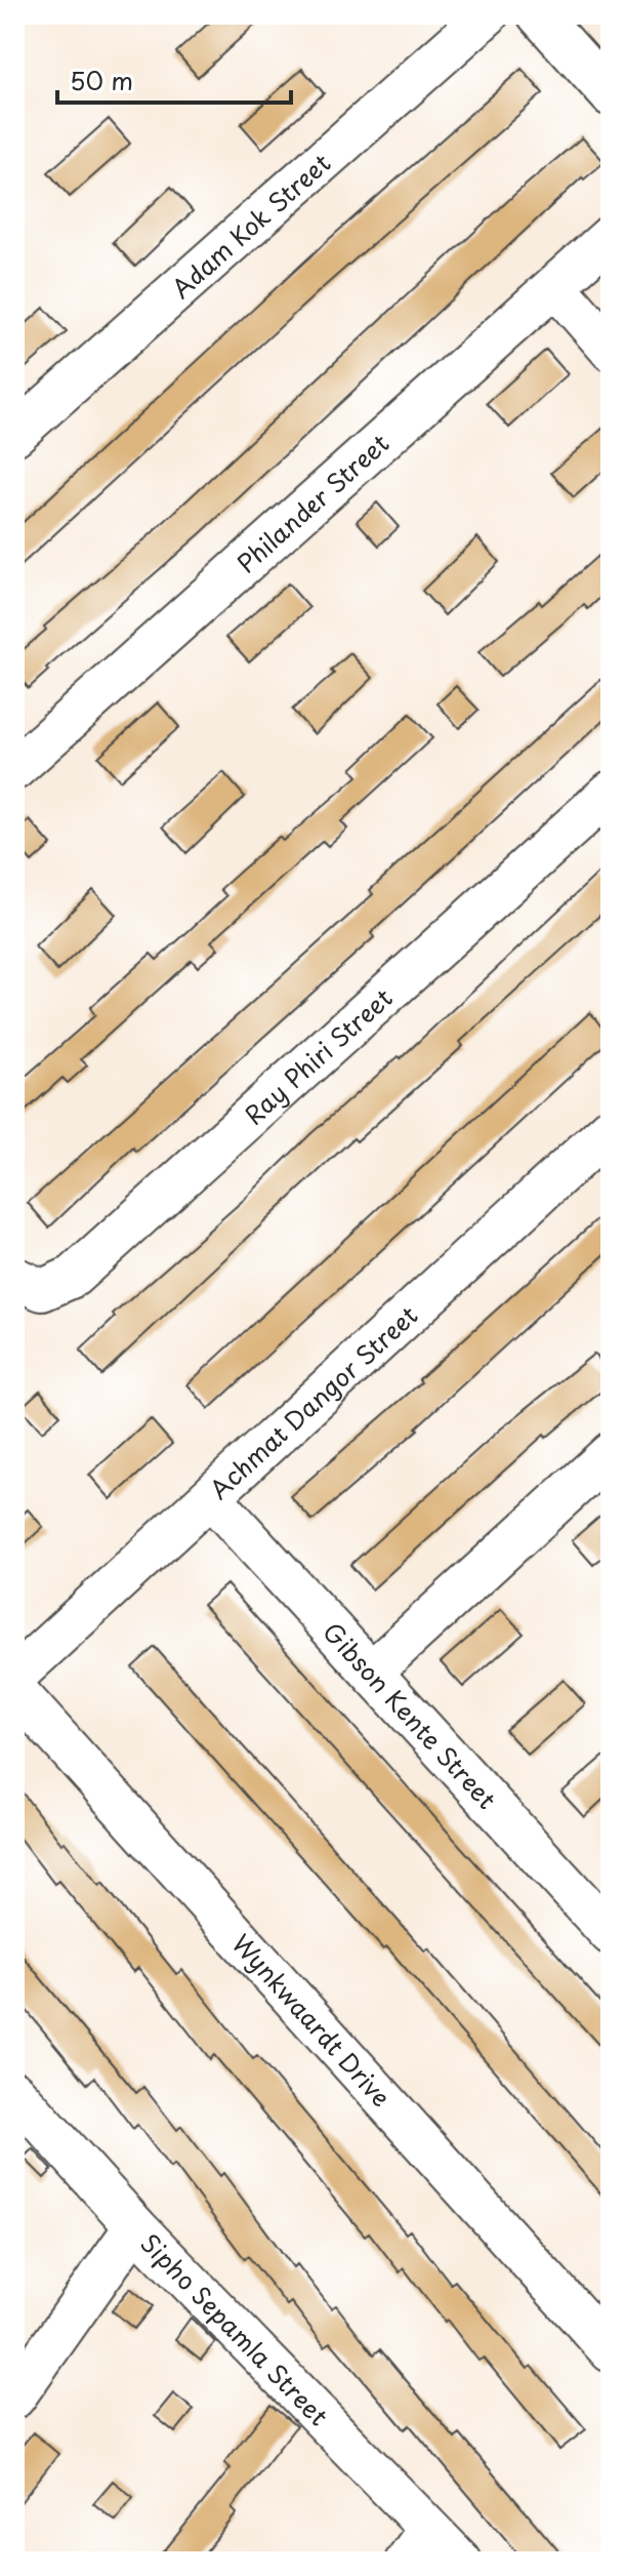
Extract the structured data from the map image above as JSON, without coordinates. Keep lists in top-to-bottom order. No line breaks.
{"streets":{"street":["Adam Kok Street","Philander Street","Ray Phiri Street","Achmat Dangor Street","Gibson Kente Street","Wynkwaardt Drive","Sipho Sepamla Street"]},"crossings":[["Achmat Dangor Street","Gibson Kente Street"]],"scale_bar":"50 m"}
